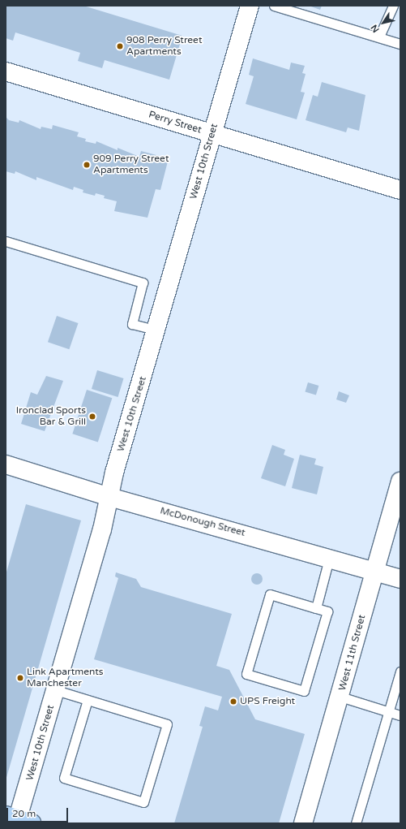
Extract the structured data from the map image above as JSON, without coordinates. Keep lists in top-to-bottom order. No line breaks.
{"streets":{"street":["Perry Street","West 10th Street","McDonough Street","West 11th Street"]},"crossings":[["Perry Street","West 10th Street"],["West 10th Street","McDonough Street"],["McDonough Street","West 11th Street"]],"places":["908 Perry Street Apartments","909 Perry Street Apartments","Ironclad Sports Bar & Grill","Link Apartments Manchester","UPS Freight"],"scale_bar":"20 m","north":"bottom left"}
